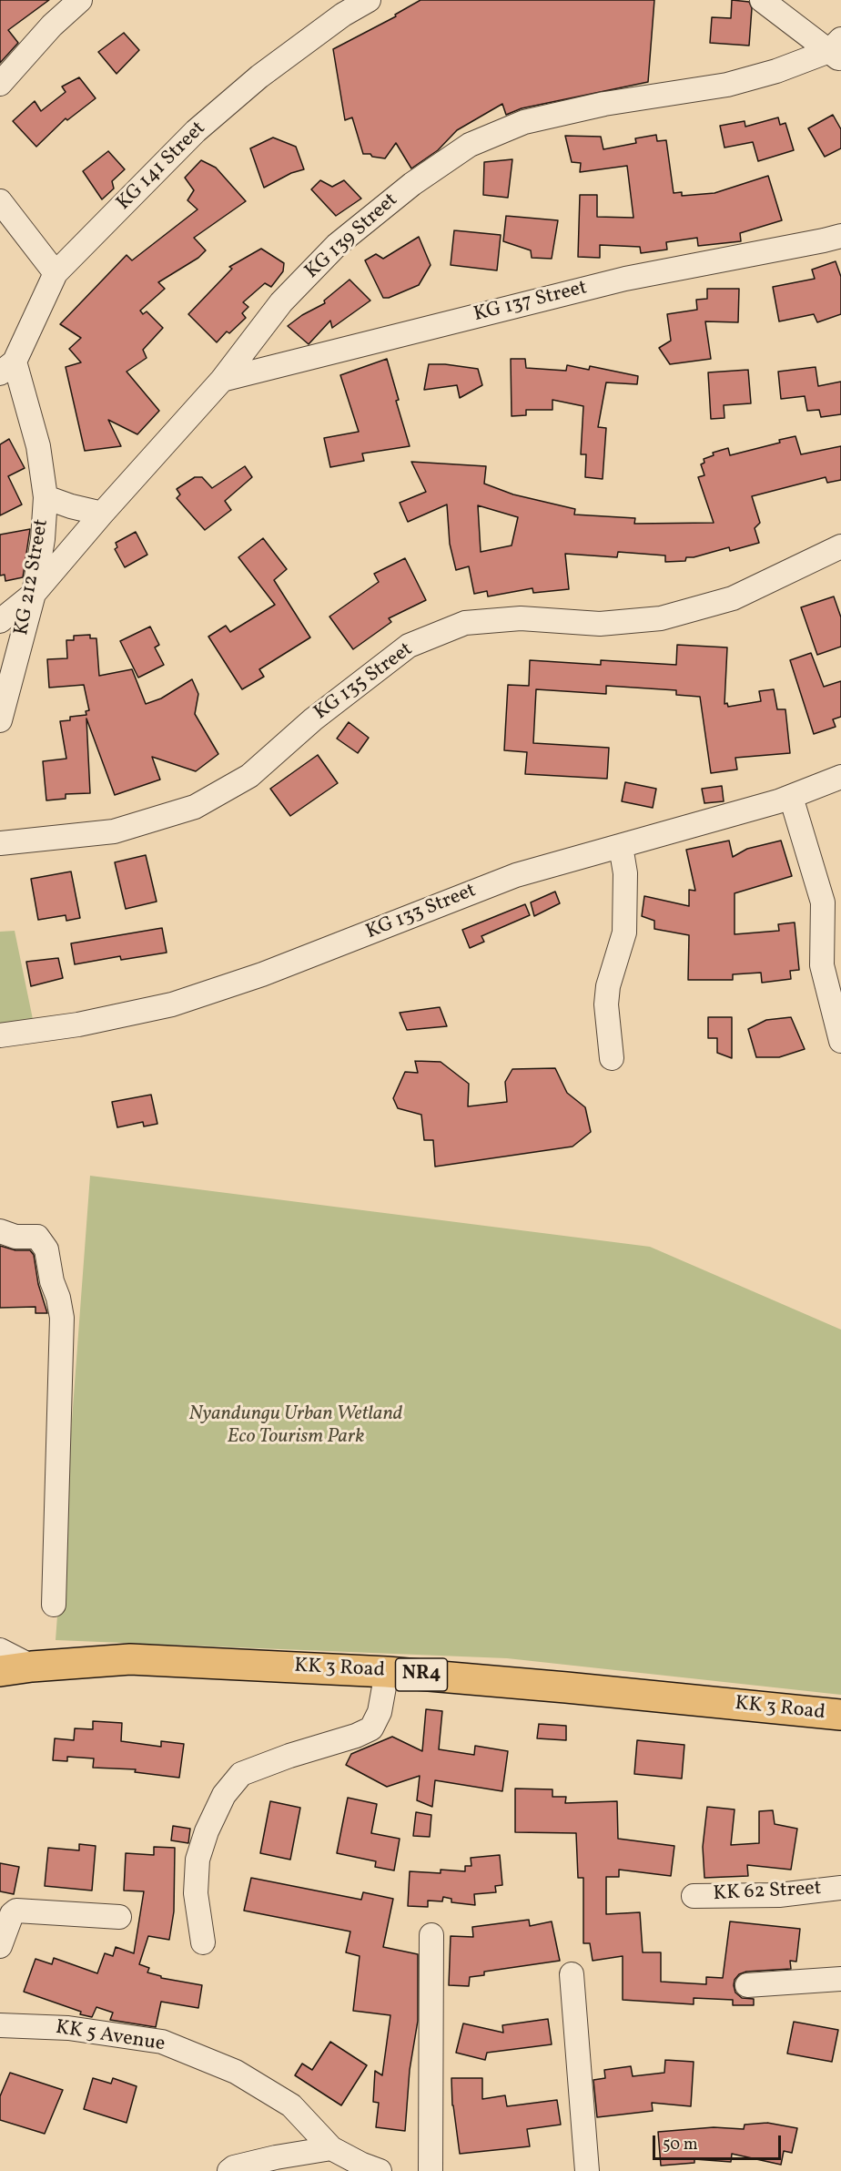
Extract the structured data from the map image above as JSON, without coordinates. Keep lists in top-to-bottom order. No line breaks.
{"streets":{"highway":["KK 3 Road","NR4"],"street":["KG 141 Street","KG 139 Street","KG 137 Street","KG 212 Street","KG 135 Street","KG 133 Street","KK 62 Street","KK 5 Avenue"]},"crossings":[["KG 141 Street","KG 212 Street"],["KG 139 Street","KG 137 Street"],["KG 139 Street","KG 212 Street"]],"parks":["Nyandungu Urban Wetland Eco Tourism Park"],"scale_bar":"50 m"}
